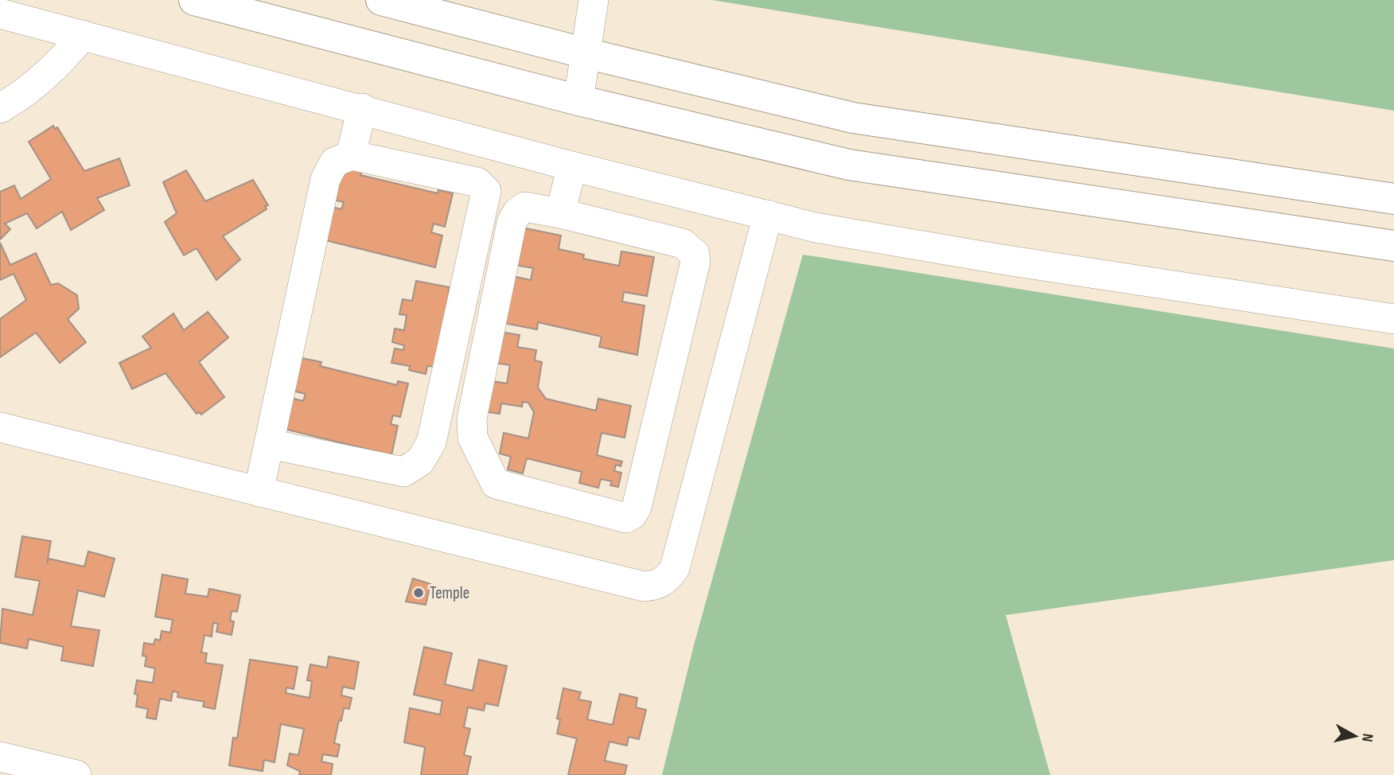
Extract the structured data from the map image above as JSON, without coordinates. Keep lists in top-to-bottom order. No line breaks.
{"places":["Temple"],"north":"right"}
